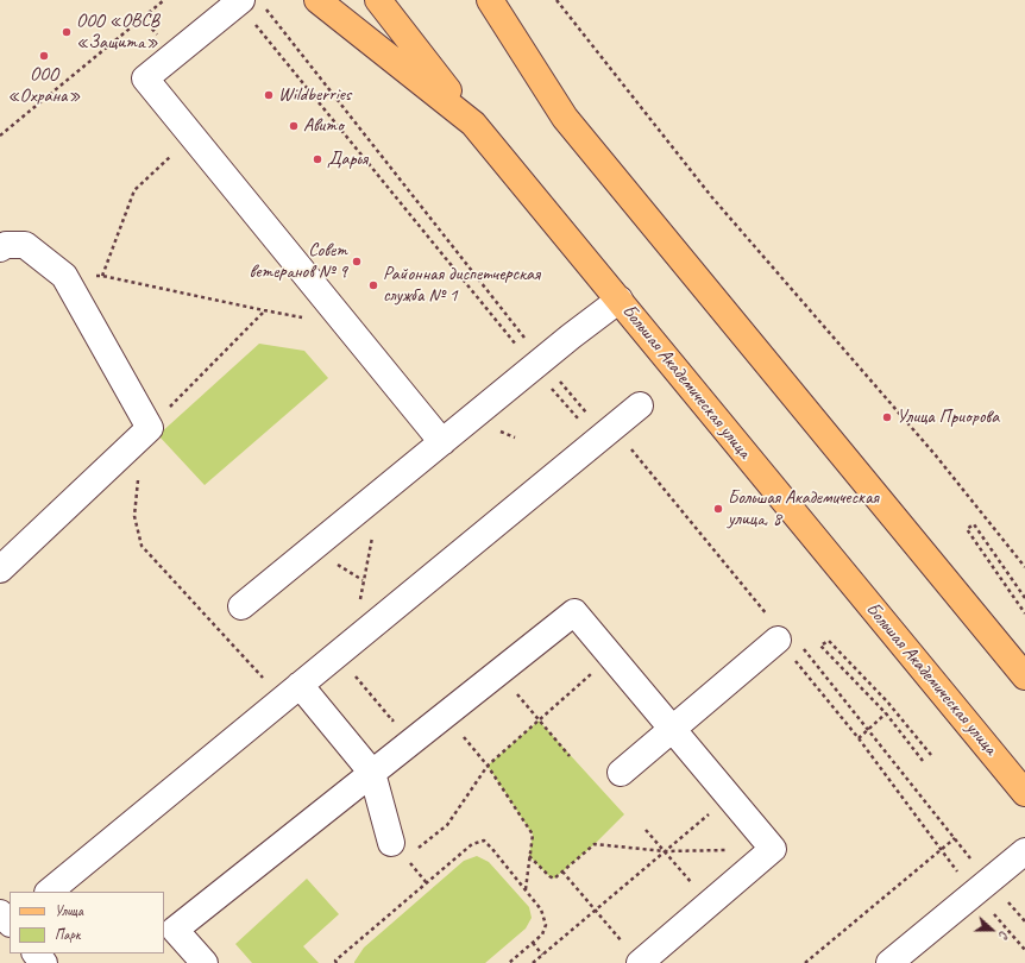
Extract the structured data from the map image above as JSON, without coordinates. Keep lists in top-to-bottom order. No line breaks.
{"streets":{"main road":["Большая Академическая улица"]},"places":["ООО «ОВСВ «Защита»","ООО «Охрана»","Wildberries","Авито","Дарья","Совет ветеранов № 9","Районная диспетчерская служба № 1","Улица Приорова","Большая Академическая улица, 8"],"legend":["Улица","Парк"],"north":"right"}
